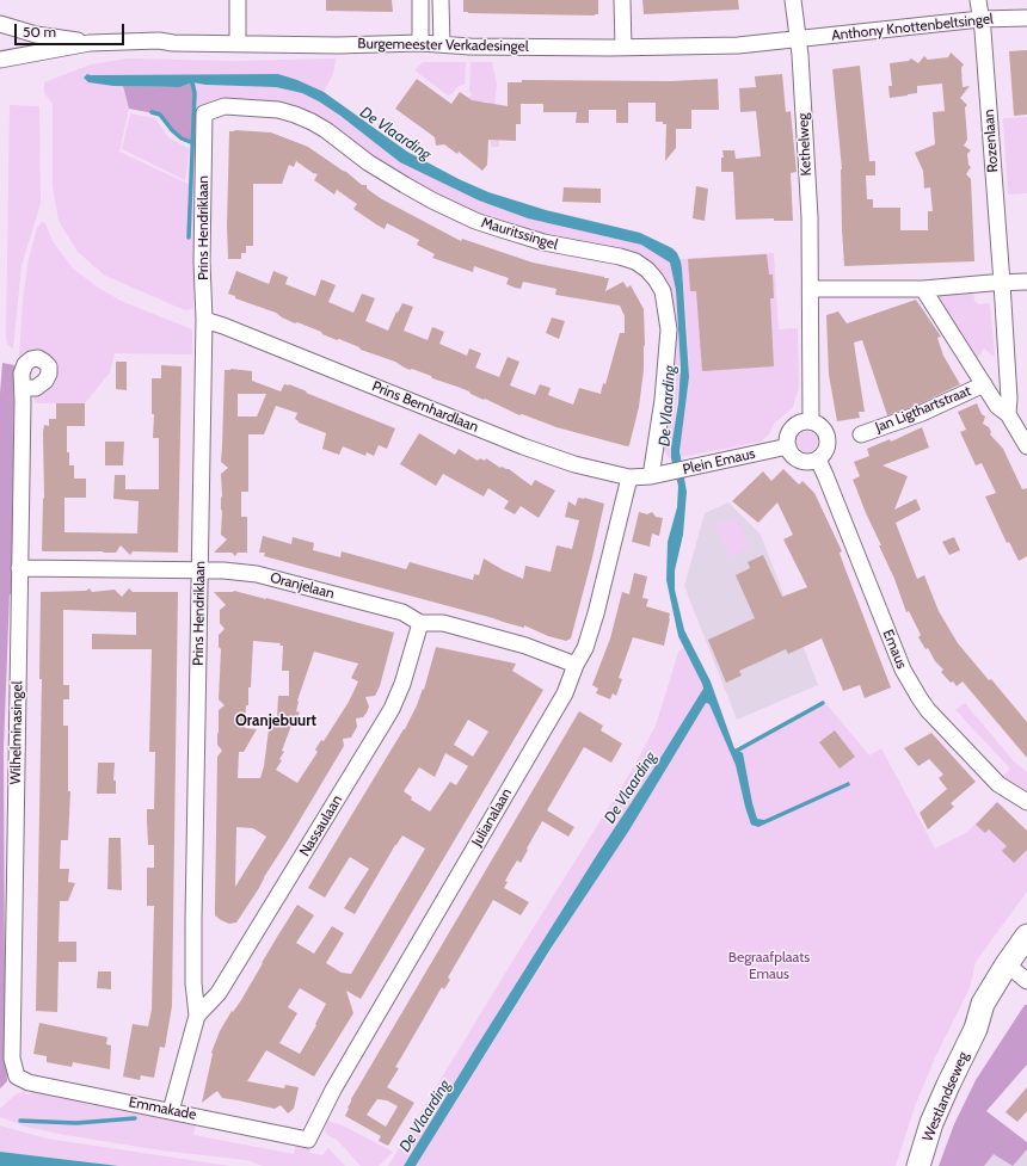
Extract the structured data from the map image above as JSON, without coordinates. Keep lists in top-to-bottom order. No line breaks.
{"streets":{"main road":["Westlandseweg"],"street":["Anthony Knottenbeltsingel","Burgemeester Verkadesingel","Rozenlaan","Kethelweg","Prins Hendriklaan","Mauritssingel","Prins Bernhardlaan","Jan Ligthartstraat","Plein Emaus","Oranjelaan","Emaus","Wilhelminasingel","Julianalaan","Nassaulaan","Emmakade"]},"crossings":[["Anthony Knottenbeltsingel","Burgemeester Verkadesingel"],["Anthony Knottenbeltsingel","Rozenlaan"],["Anthony Knottenbeltsingel","Kethelweg"],["Burgemeester Verkadesingel","Kethelweg"],["Rozenlaan","Jan Ligthartstraat"],["Prins Hendriklaan","Mauritssingel"],["Prins Hendriklaan","Prins Bernhardlaan"],["Prins Hendriklaan","Oranjelaan"],["Prins Hendriklaan","Nassaulaan"],["Prins Hendriklaan","Emmakade"],["Mauritssingel","Prins Bernhardlaan"],["Mauritssingel","Plein Emaus"],["Prins Bernhardlaan","Plein Emaus"],["Prins Bernhardlaan","Julianalaan"],["Plein Emaus","Emaus"],["Oranjelaan","Wilhelminasingel"],["Oranjelaan","Julianalaan"],["Oranjelaan","Nassaulaan"],["Wilhelminasingel","Emmakade"],["Julianalaan","Emmakade"]],"districts":["Oranjebuurt"],"water":["De Vlaarding"],"parks":["Begraafplaats Emaus"],"scale_bar":"50 m"}
